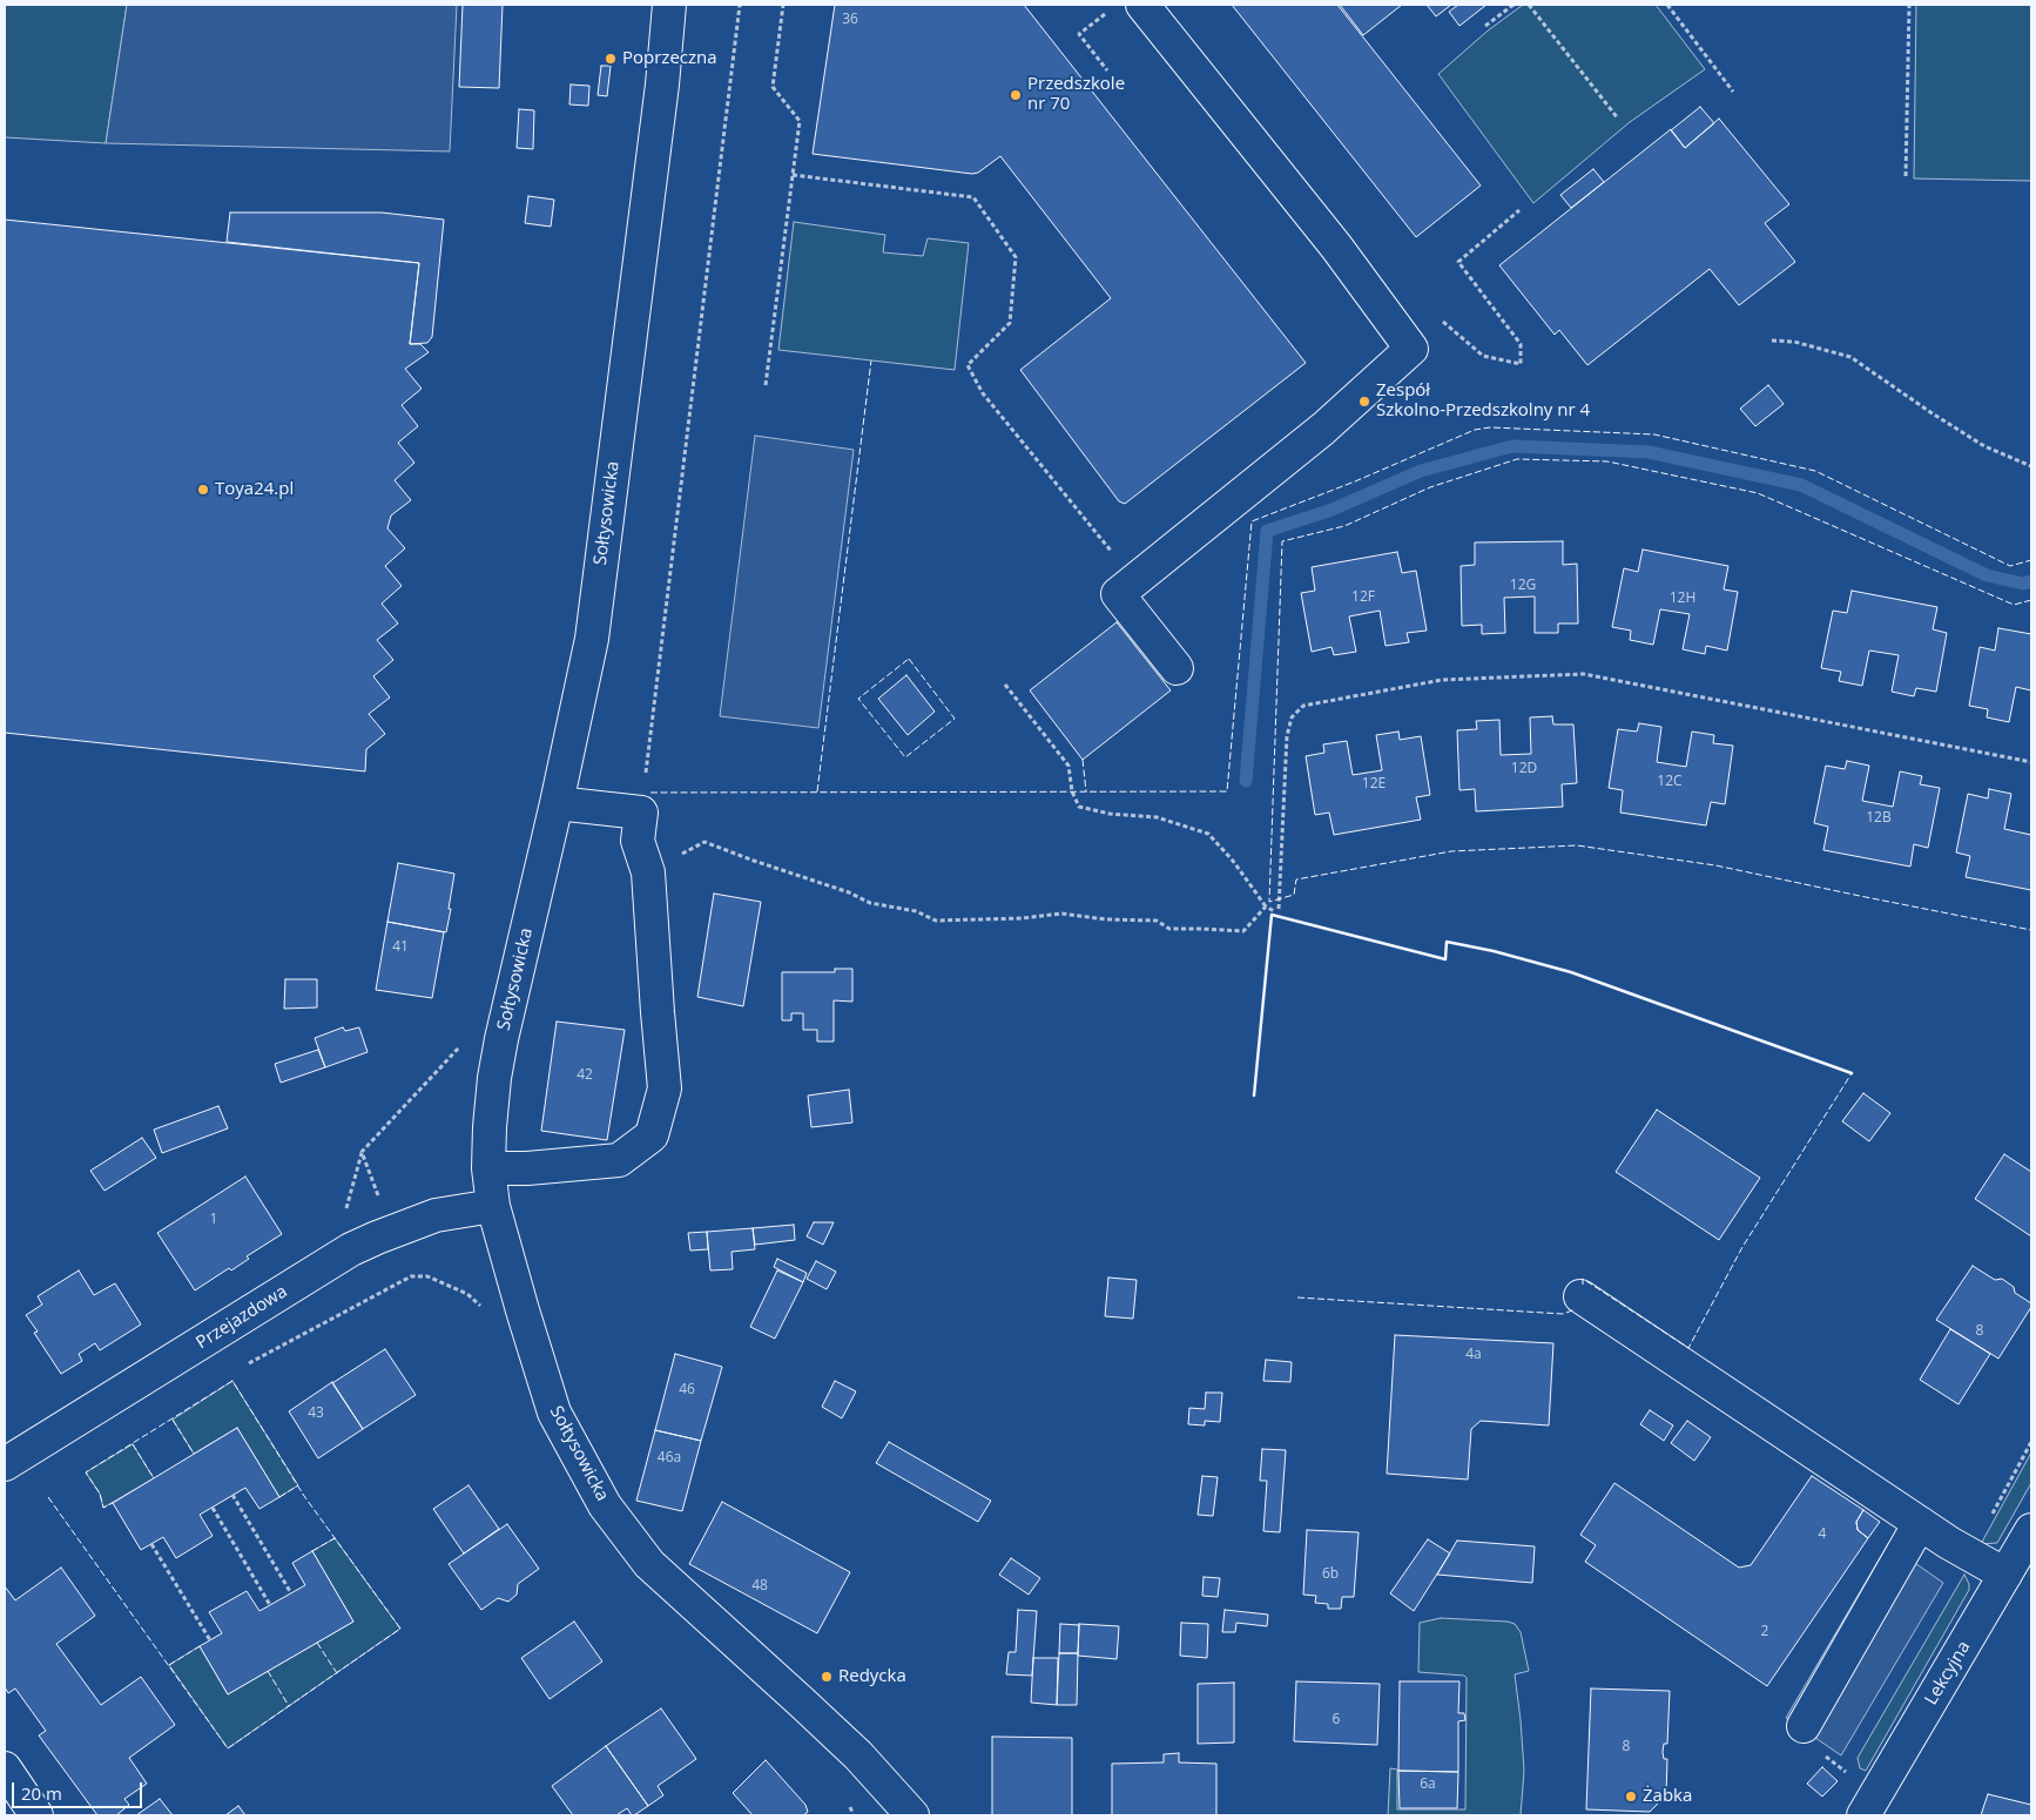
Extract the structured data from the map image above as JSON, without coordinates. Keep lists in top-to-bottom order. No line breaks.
{"streets":{"street":["Sołtysowicka","Przejazdowa","Lekcyjna"]},"crossings":[["Sołtysowicka","Przejazdowa"]],"places":["Poprzeczna","Przedszkole nr 70","Zespół Szkolno-Przedszkolny nr 4","Toya24.pl","Redycka","Żabka"],"house_numbers":["36","12G","12F","12H","12D","12C","12E","12B","41","42","1","8","4a","46","43","46a","4","6b","48","2","6","8","6a"],"scale_bar":"20 m"}
